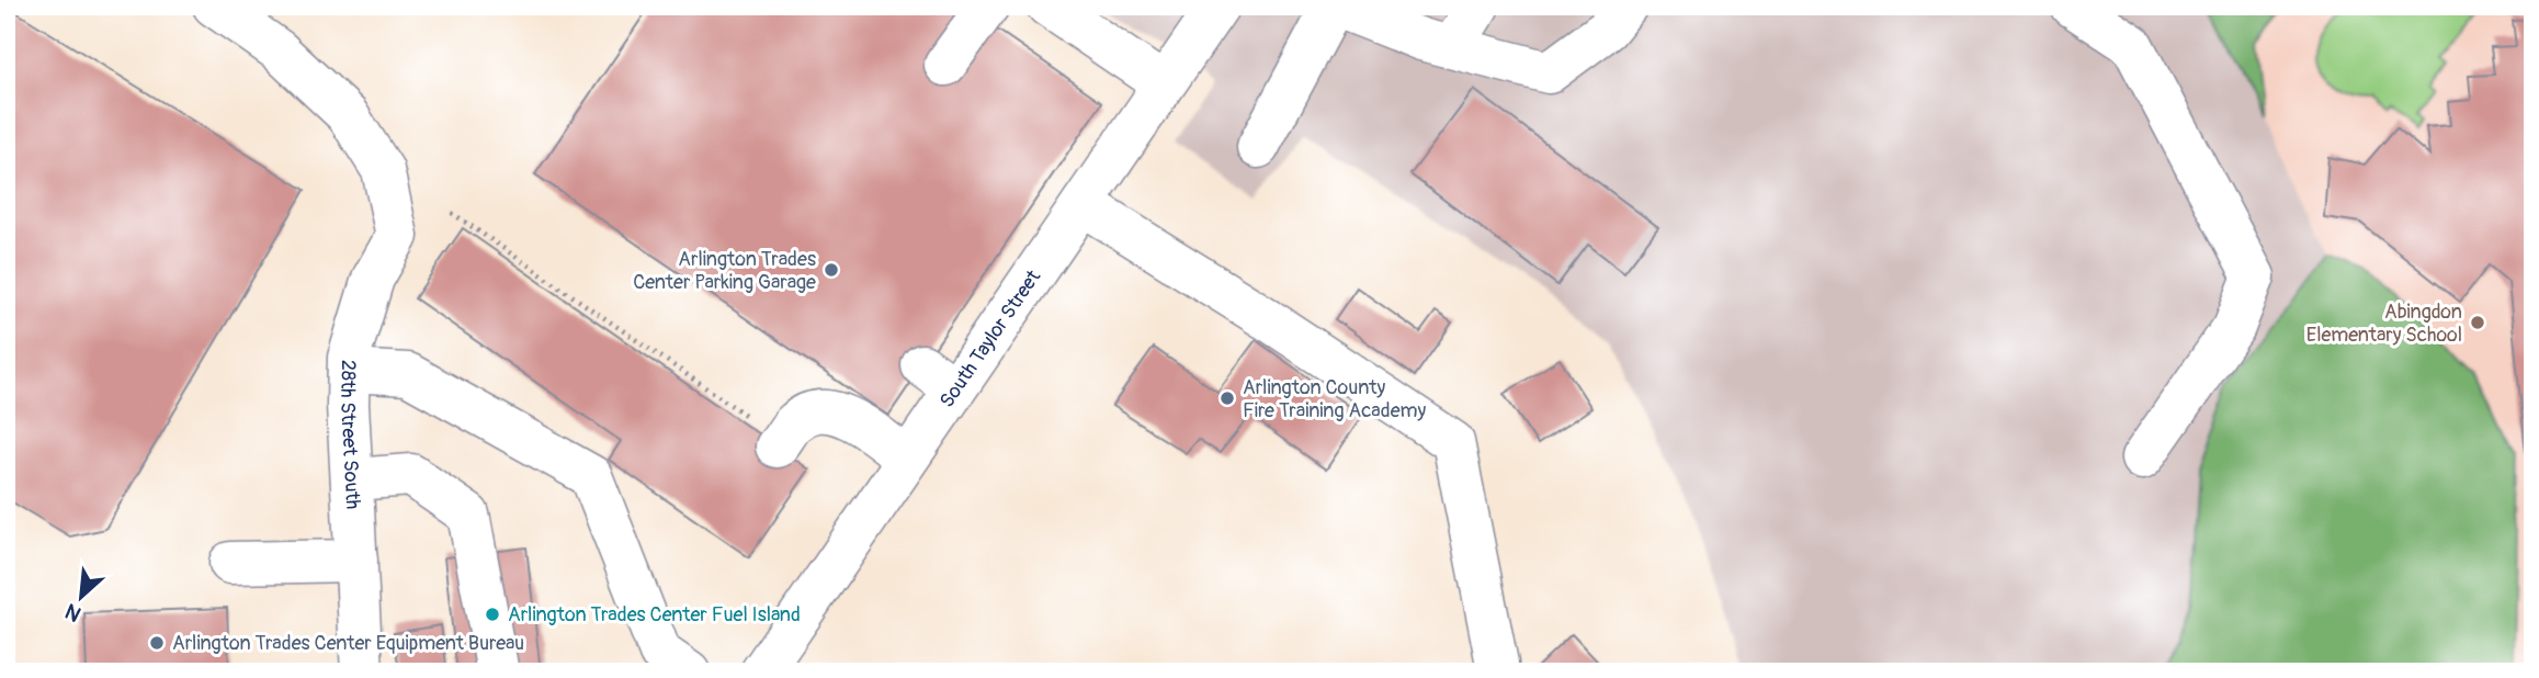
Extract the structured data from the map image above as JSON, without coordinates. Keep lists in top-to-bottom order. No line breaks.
{"streets":{"street":["South Taylor Street","28th Street South"]},"places":["Arlington Trades Center Parking Garage","Abingdon Elementary School","Arlington County Fire Training Academy","Arlington Trades Center Fuel Island","Arlington Trades Center Equipment Bureau"],"north":"bottom left"}
